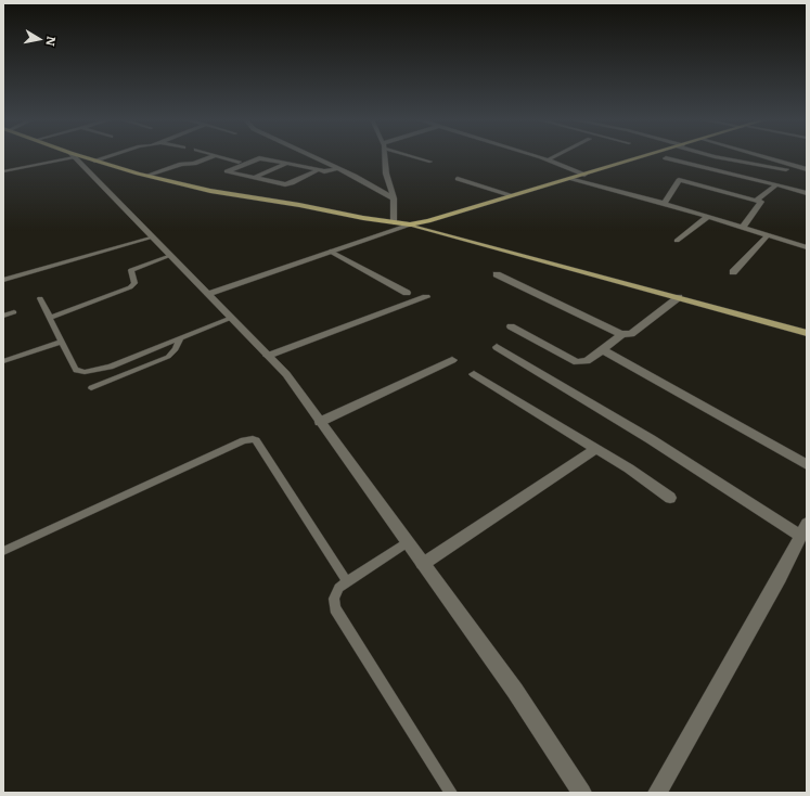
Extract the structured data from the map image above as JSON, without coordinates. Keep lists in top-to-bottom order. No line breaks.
{"north":"right"}
